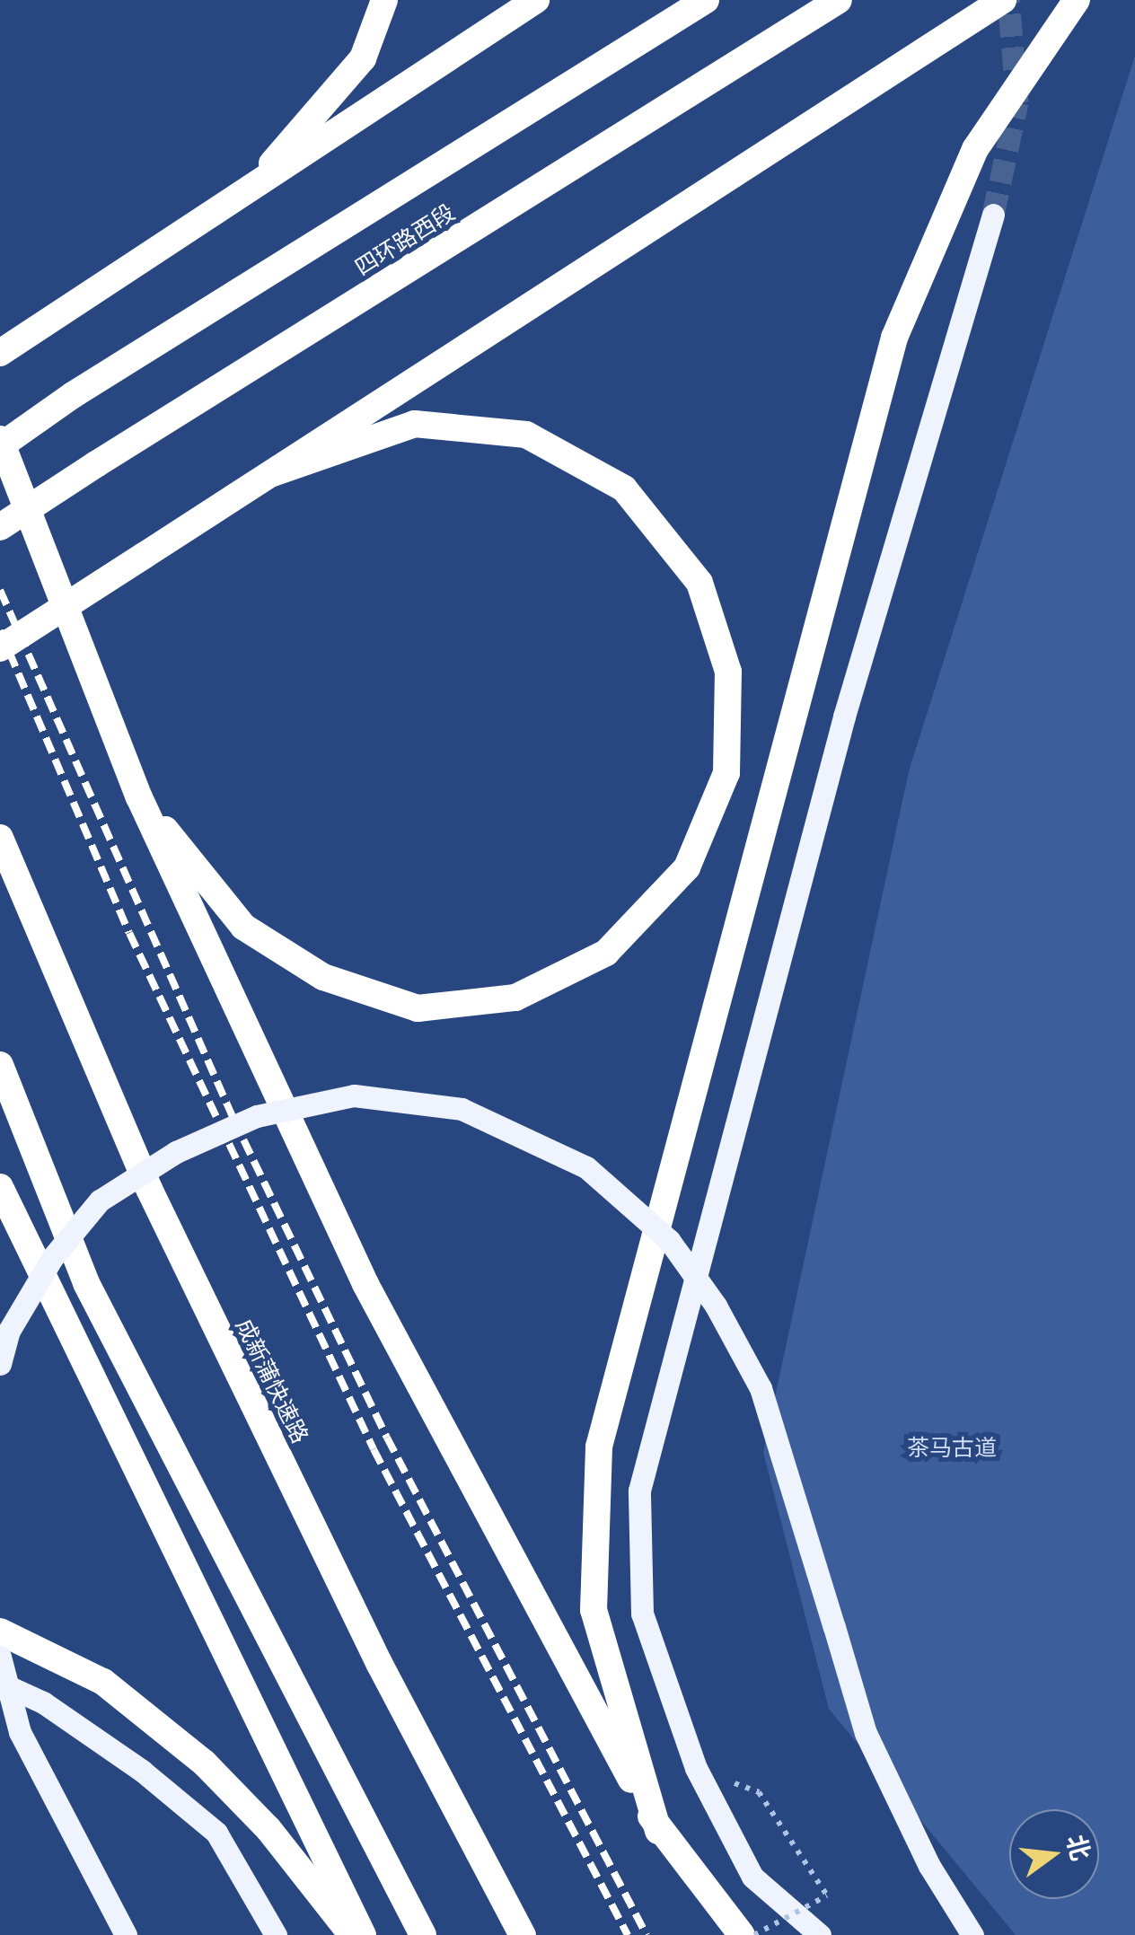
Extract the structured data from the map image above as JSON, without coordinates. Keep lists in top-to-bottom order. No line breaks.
{"streets":{"highway":["四环路西段","成新蒲快速路"]},"parks":["茶马古道"],"north":"right"}
